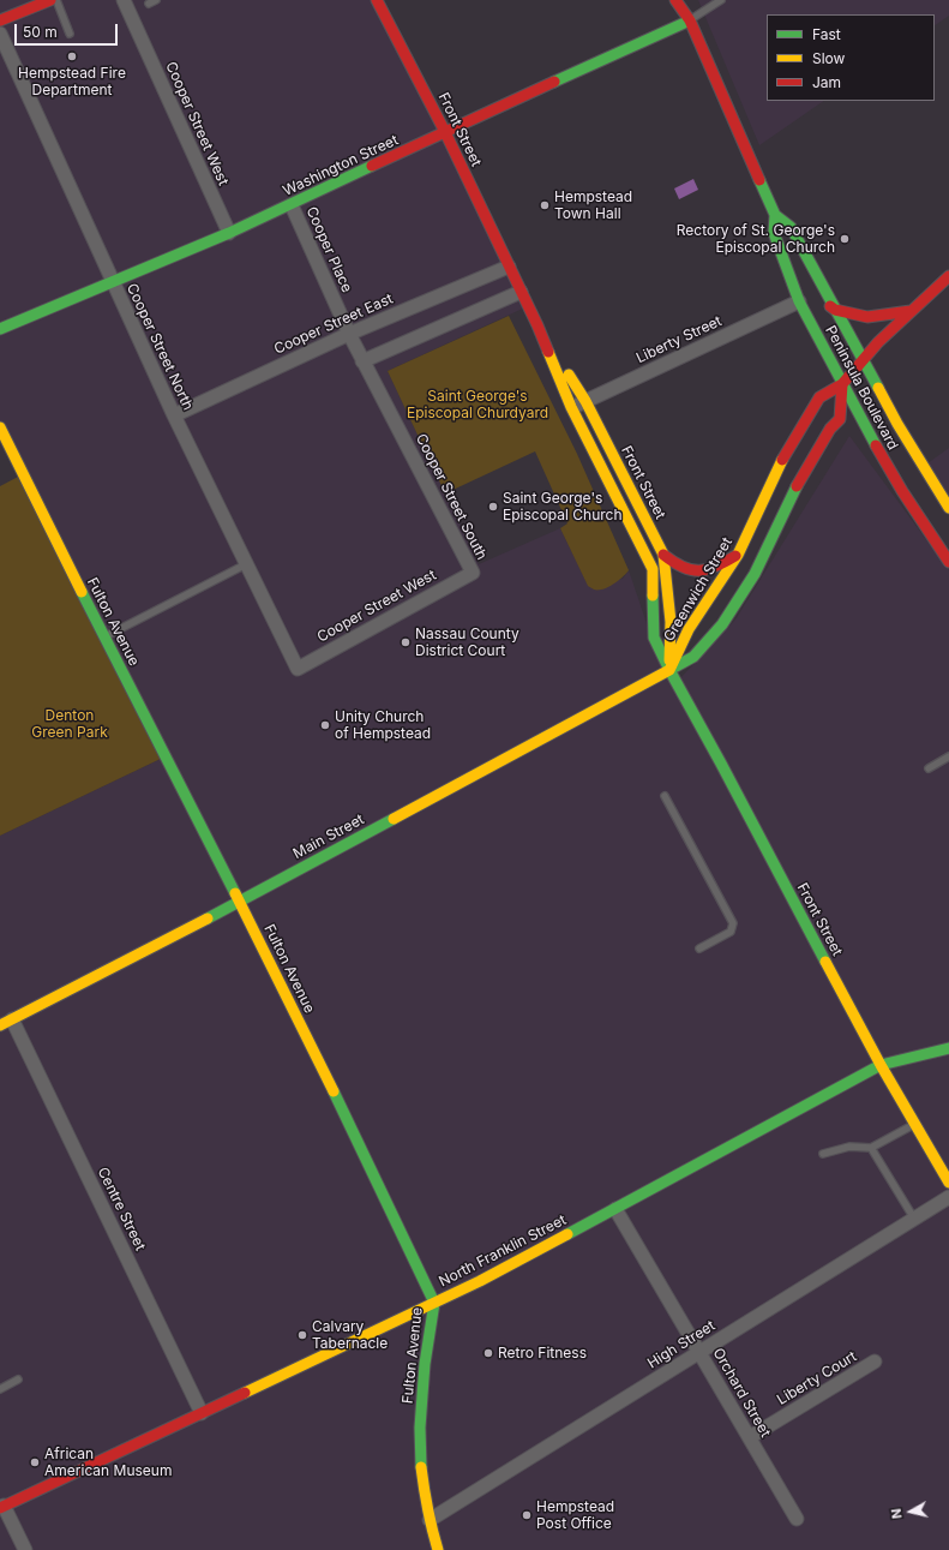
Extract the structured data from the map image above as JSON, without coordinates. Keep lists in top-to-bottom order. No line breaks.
{"streets":{"main road":["Front Street","Washington Street","Peninsula Boulevard","Greenwich Street","Fulton Avenue","Main Street","North Franklin Street"],"street":["Cooper Street West","Cooper Place","Cooper Street East","Liberty Street","Cooper Street North","Cooper Street South","Centre Street","High Street","Liberty Court","Orchard Street"]},"crossings":[["Cooper Street West","Washington Street"],["Cooper Street West","Cooper Street North"],["Cooper Street West","Cooper Street South"],["Front Street","Washington Street"],["Front Street","Cooper Street East"],["Front Street","Liberty Street"],["Front Street","Greenwich Street"],["Front Street","Main Street"],["Front Street","North Franklin Street"],["Washington Street","Cooper Place"],["Washington Street","Cooper Street North"],["Washington Street","Peninsula Boulevard"],["Cooper Place","Cooper Street East"],["Cooper Place","Cooper Street South"],["Cooper Street East","Cooper Street North"],["Cooper Street East","Cooper Street South"],["Liberty Street","Peninsula Boulevard"],["Peninsula Boulevard","Greenwich Street"],["Greenwich Street","Main Street"],["Fulton Avenue","Main Street"],["Fulton Avenue","North Franklin Street"],["Fulton Avenue","High Street"],["Main Street","Centre Street"],["Centre Street","North Franklin Street"],["North Franklin Street","Orchard Street"],["High Street","Orchard Street"],["Liberty Court","Orchard Street"]],"parks":["Saint George's Episcopal Churdyard","Denton Green Park"],"places":["Hempstead Fire Department","Hempstead Town Hall","Rectory of St. George's Episcopal Church","Saint George's Episcopal Church","Nassau County District Court","Unity Church of Hempstead","Calvary Tabernacle","Retro Fitness","African American Museum","Hempstead Post Office"],"legend":["Fast","Slow","Jam"],"scale_bar":"50 m","north":"left"}
